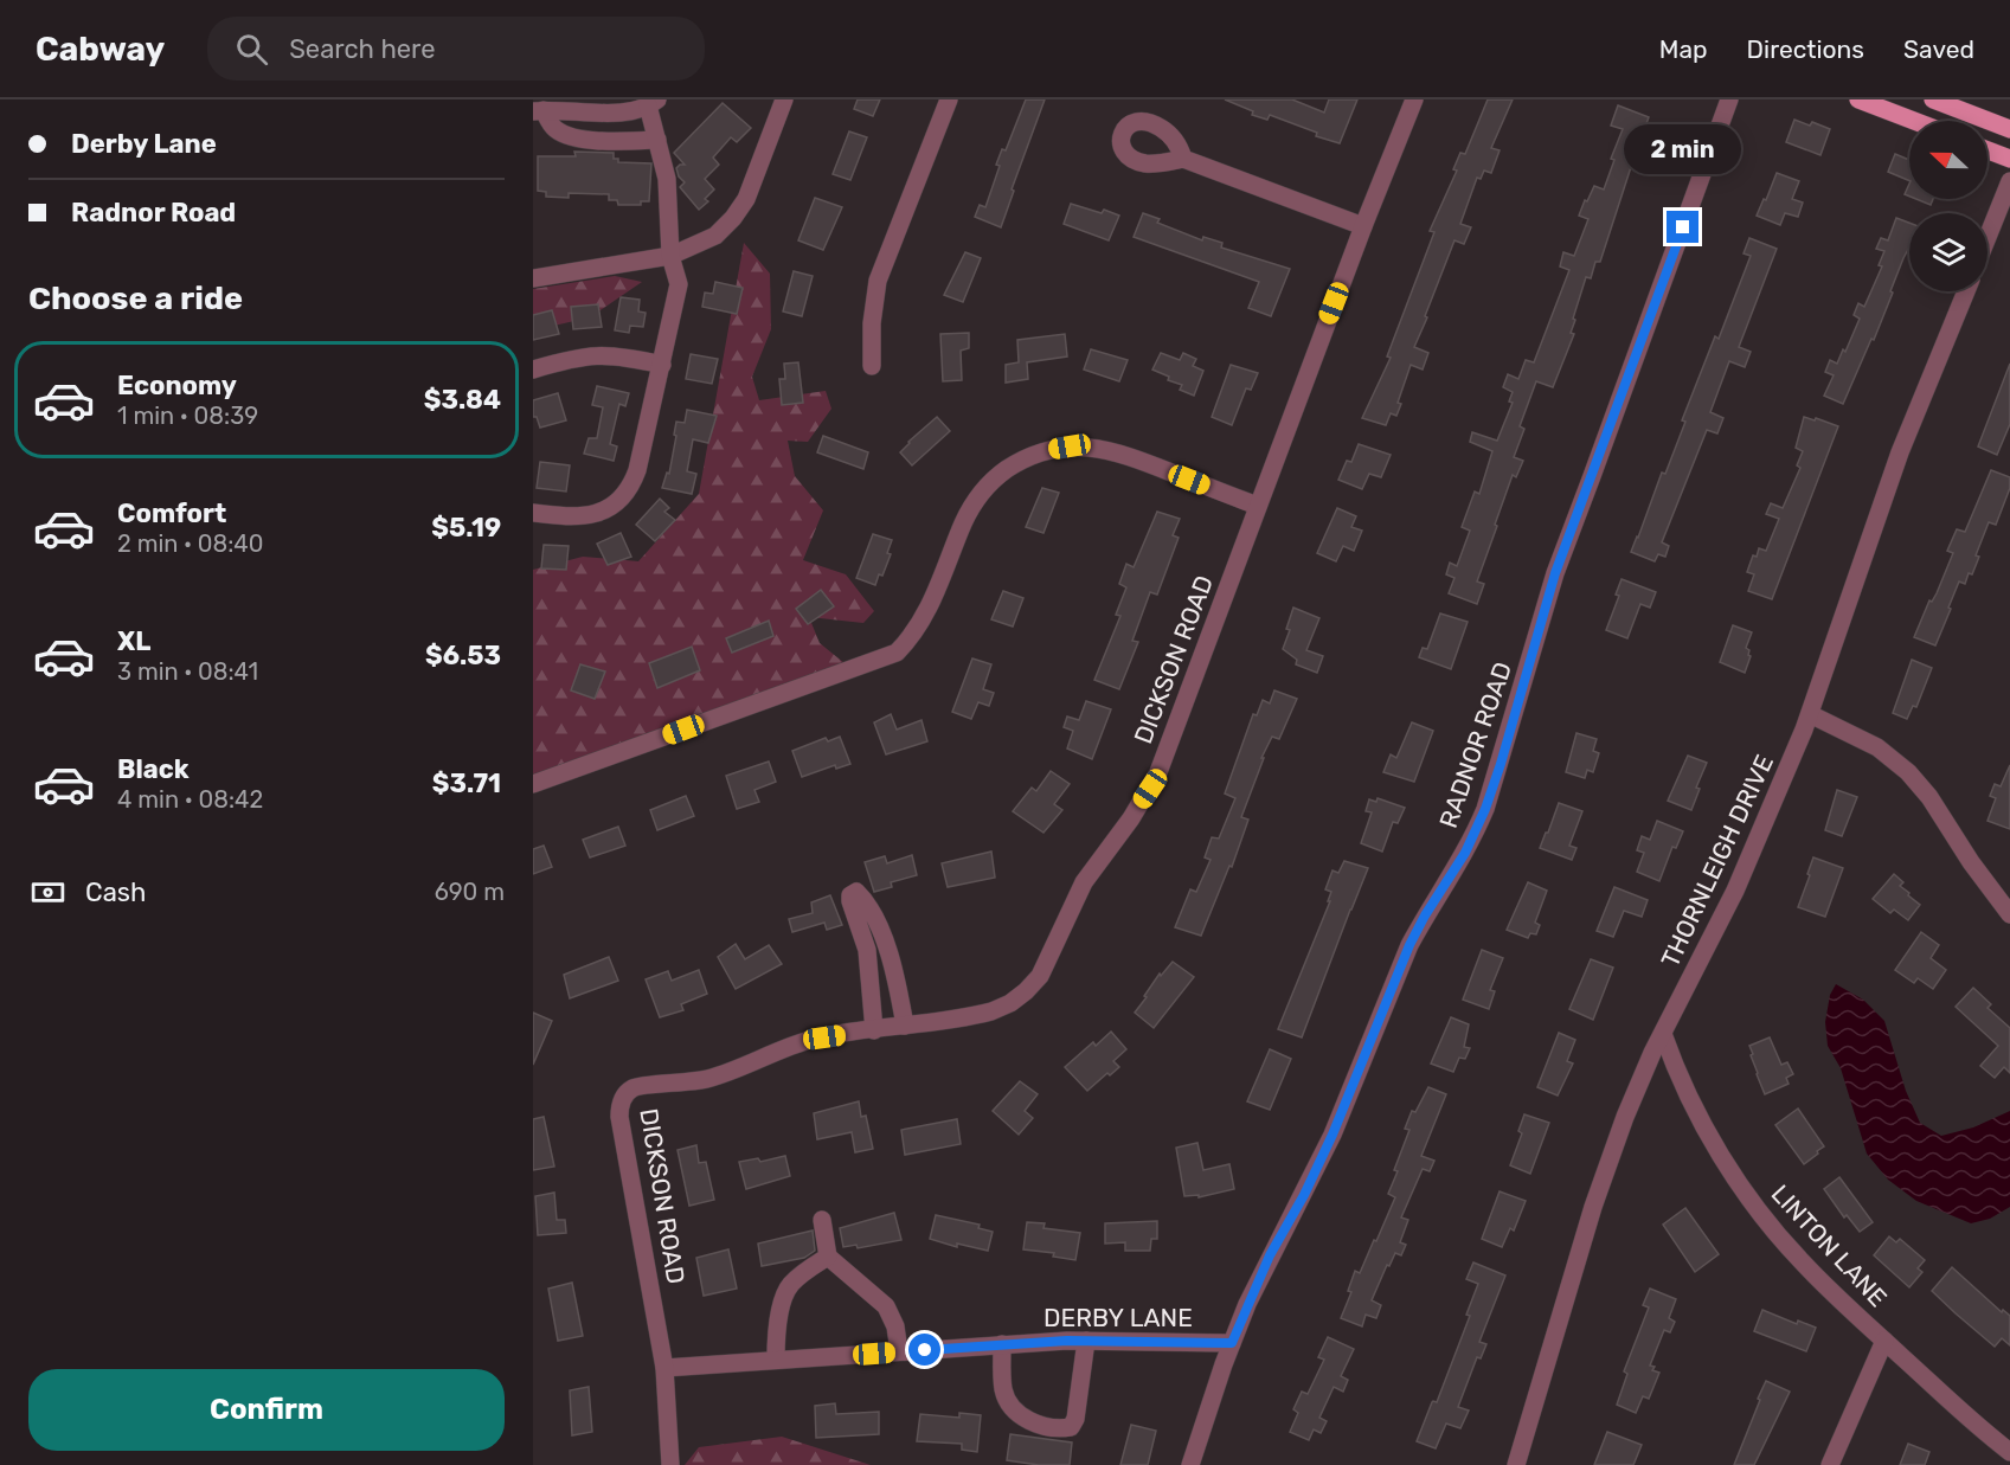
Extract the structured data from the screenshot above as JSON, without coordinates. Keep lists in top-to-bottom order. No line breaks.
{"streets":{"street":["DICKSON ROAD","RADNOR ROAD","THORNLEIGH DRIVE","LINTON LANE","DERBY LANE"]},"crossings":[["DICKSON ROAD","DERBY LANE"],["RADNOR ROAD","DERBY LANE"],["THORNLEIGH DRIVE","LINTON LANE"]],"north":"left","page":{"header":"Cabway","search":"Search here","nav":["Map","Directions","Saved"],"banner":["Derby Lane","Radnor Road"],"bubble":"2 min","heading":"Choose a ride","list":[{"name":"Economy","note":"1 min · 08:39","value":"$3.84"},{"name":"Comfort","note":"2 min · 08:40","value":"$5.19"},{"name":"XL","note":"3 min · 08:41","value":"$6.53"},{"name":"Black","note":"4 min · 08:42","value":"$3.71"}],"pay":["Cash","690 m"],"buttons":"Confirm"}}
